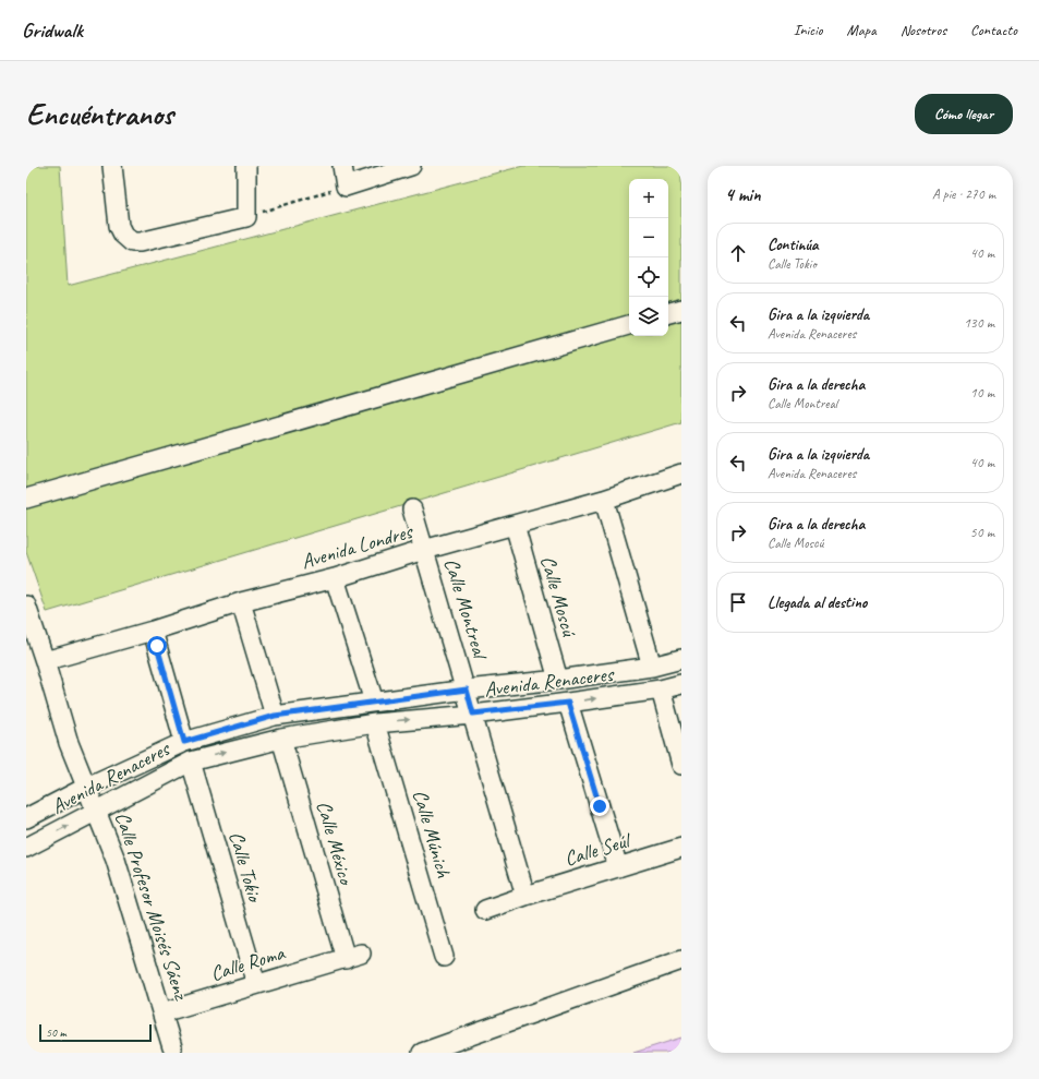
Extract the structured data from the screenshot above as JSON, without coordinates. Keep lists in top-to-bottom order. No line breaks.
{"streets":{"street":["Avenida Londres","Calle Moscú","Calle Montreal","Avenida Renaceres","Calle Múnich","Calle México","Calle Seúl","Calle Tokio","Calle Profesor Moisés Sáenz","Calle Roma"]},"crossings":[["Avenida Londres","Calle Moscú"],["Avenida Londres","Calle Montreal"],["Avenida Londres","Calle Profesor Moisés Sáenz"],["Calle Moscú","Avenida Renaceres"],["Calle Montreal","Avenida Renaceres"],["Calle Montreal","Calle Seúl"],["Avenida Renaceres","Calle Múnich"],["Avenida Renaceres","Calle México"],["Avenida Renaceres","Calle Tokio"],["Avenida Renaceres","Calle Profesor Moisés Sáenz"],["Calle México","Calle Roma"],["Calle Tokio","Calle Roma"],["Calle Profesor Moisés Sáenz","Calle Roma"]],"scale_bar":"50 m","page":{"header":"Gridwalk","nav":["Inicio","Mapa","Nosotros","Contacto"],"buttons":"Cómo llegar","title":"Encuéntranos","heading":["4 min","A pie · 270 m"],"map_buttons":["+","−"],"list":[["Continúa","Calle Tokio","40 m"],["Gira a la izquierda","Avenida Renaceres","130 m"],["Gira a la derecha","Calle Montreal","10 m"],["Gira a la izquierda","Avenida Renaceres","40 m"],["Gira a la derecha","Calle Moscú","50 m"],"Llegada al destino"],"scale":"50 m"}}
